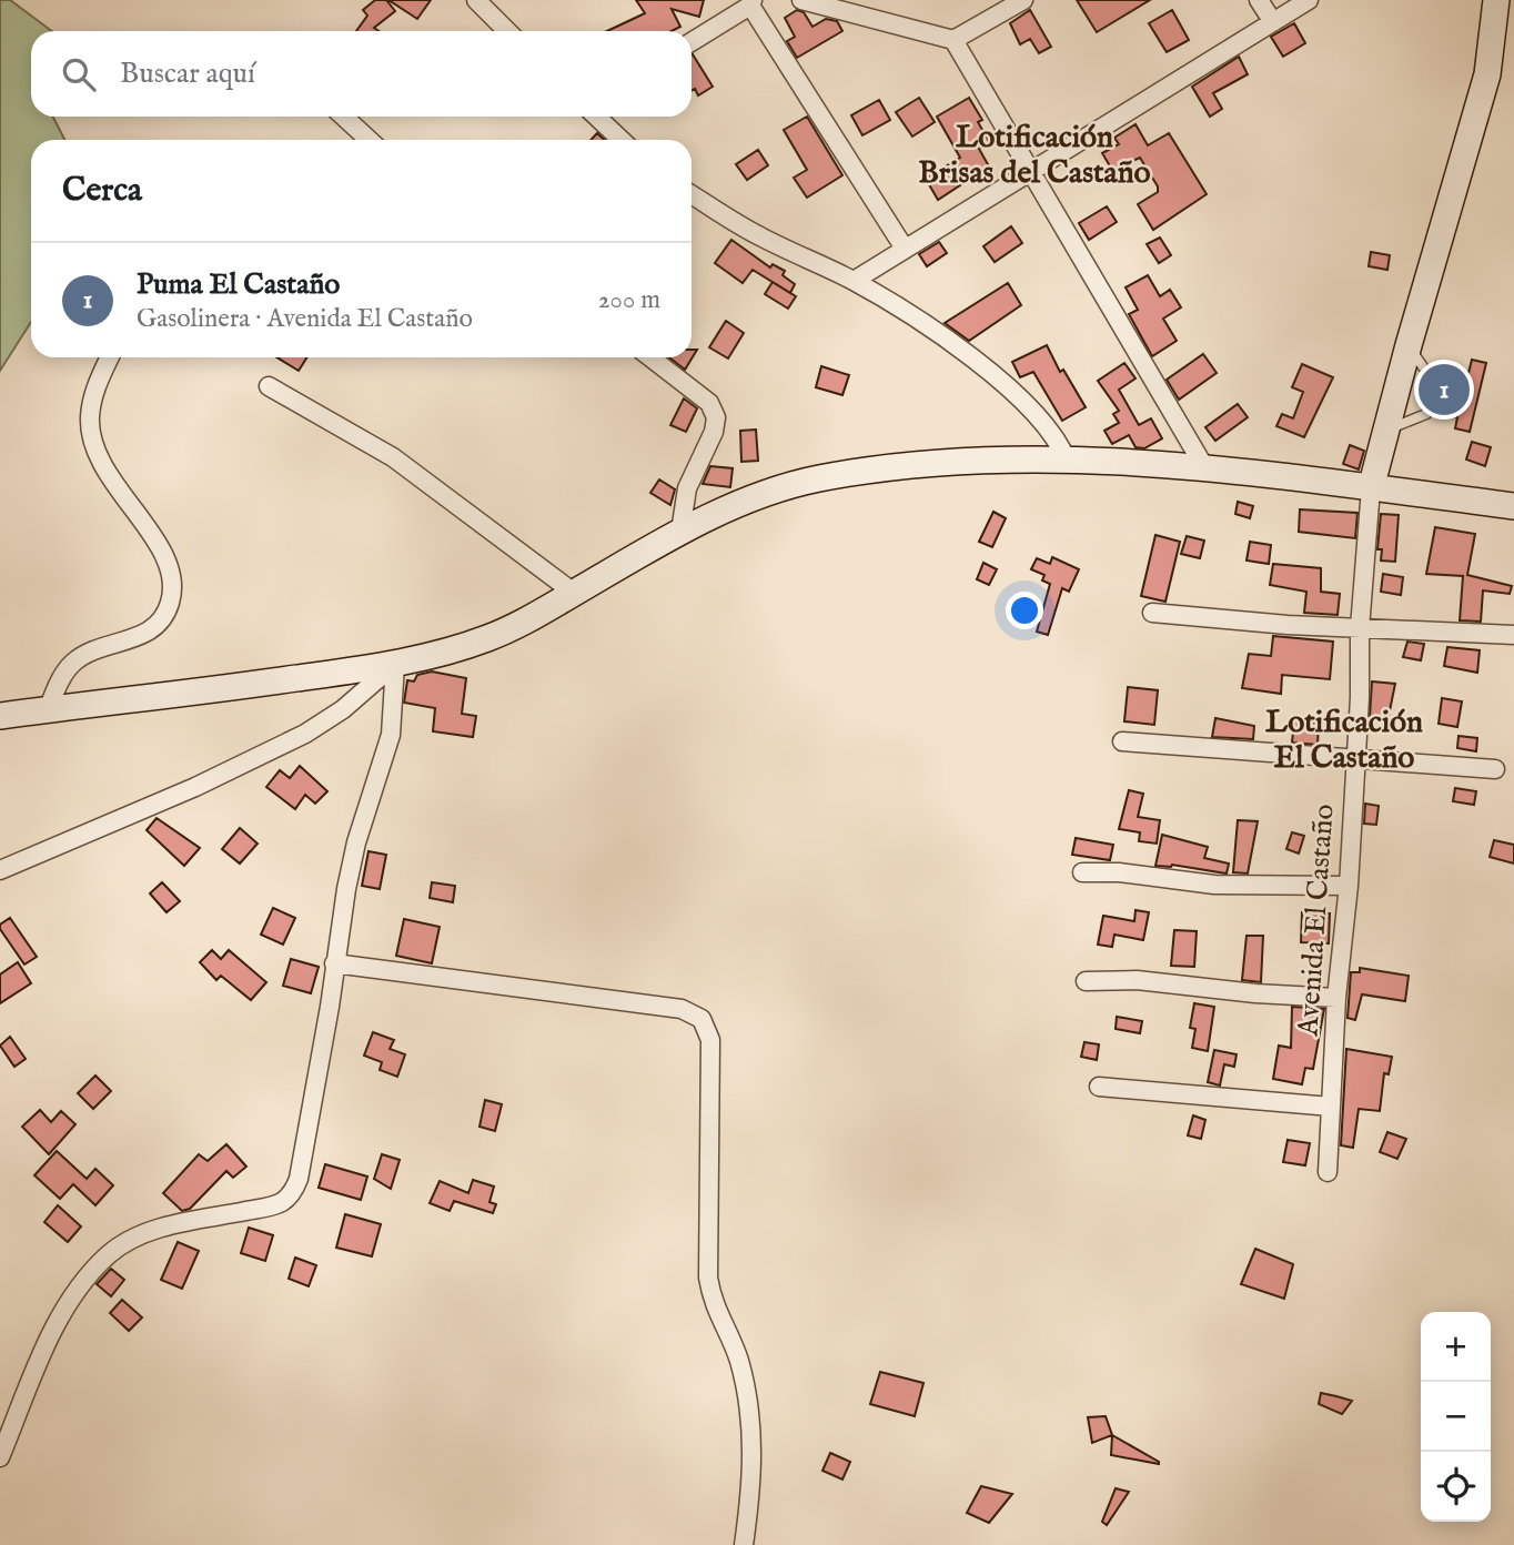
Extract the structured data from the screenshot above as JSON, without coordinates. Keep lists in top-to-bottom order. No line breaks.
{"streets":{"street":["Avenida El Castaño"]},"districts":["Lotificación Brisas del Castaño","Lotificación El Castaño"],"page":{"search":"Buscar aquí","heading":"Cerca","list":[{"mark":"1","name":"Puma El Castaño","note":"Gasolinera · Avenida El Castaño","value":"200 m"}],"pins":"1","map_buttons":["+","−"]}}
